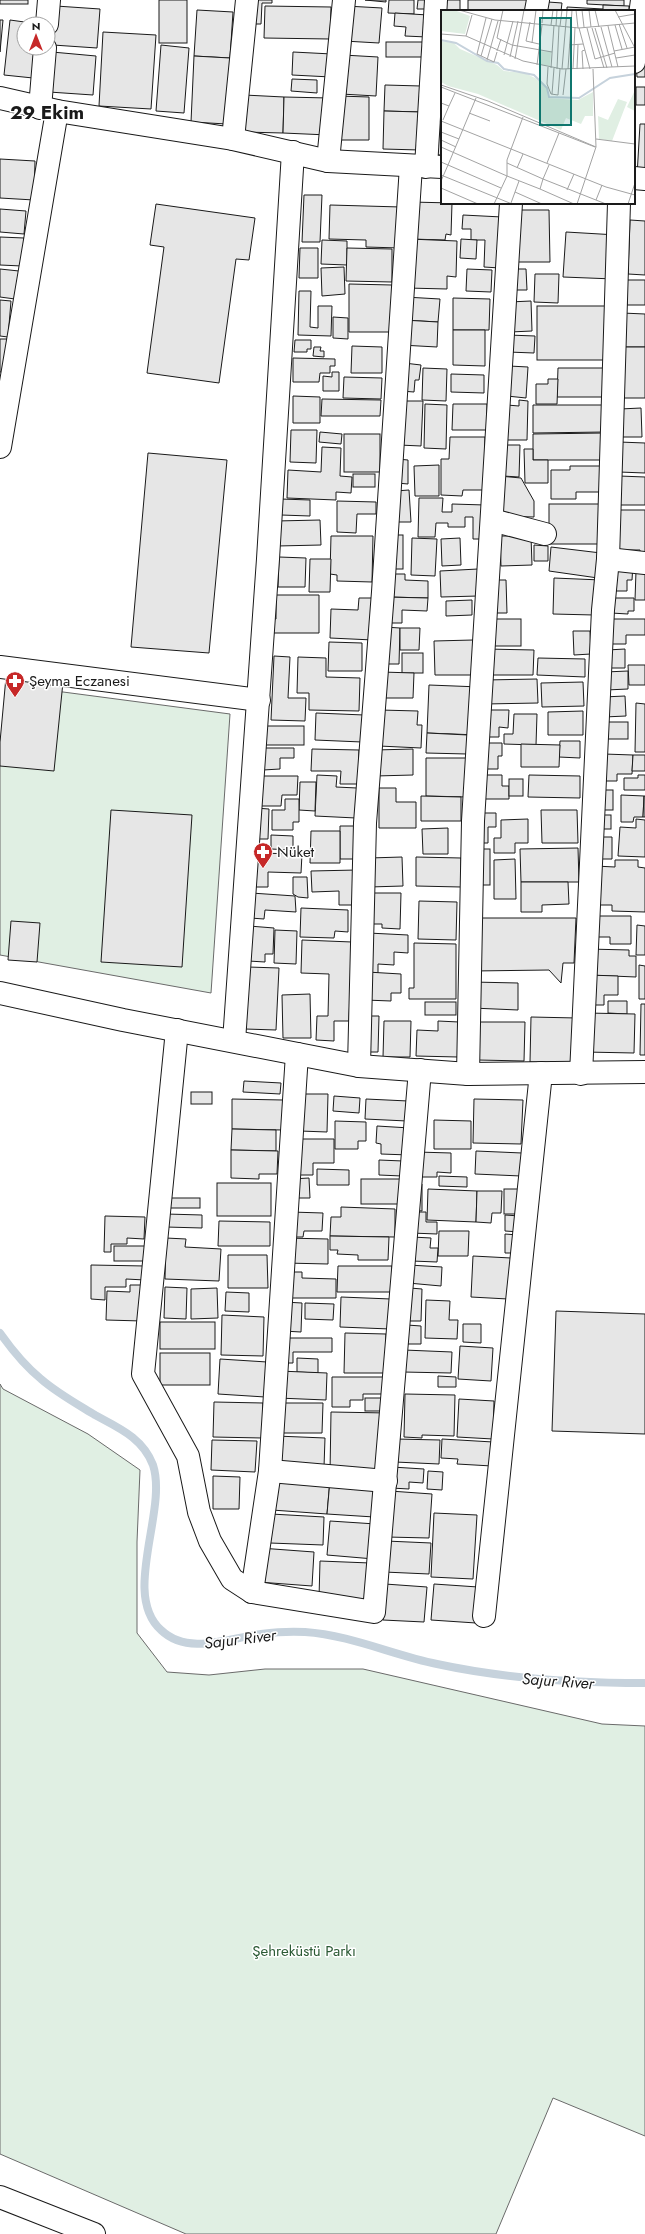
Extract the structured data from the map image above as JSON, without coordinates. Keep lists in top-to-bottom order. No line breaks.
{"districts":["29 Ekim"],"water":["Sajur River"],"parks":["Şehreküstü Parkı"],"places":{"pharmacy":["Şeyma Eczanesi","Nüket"]},"north":"top"}
